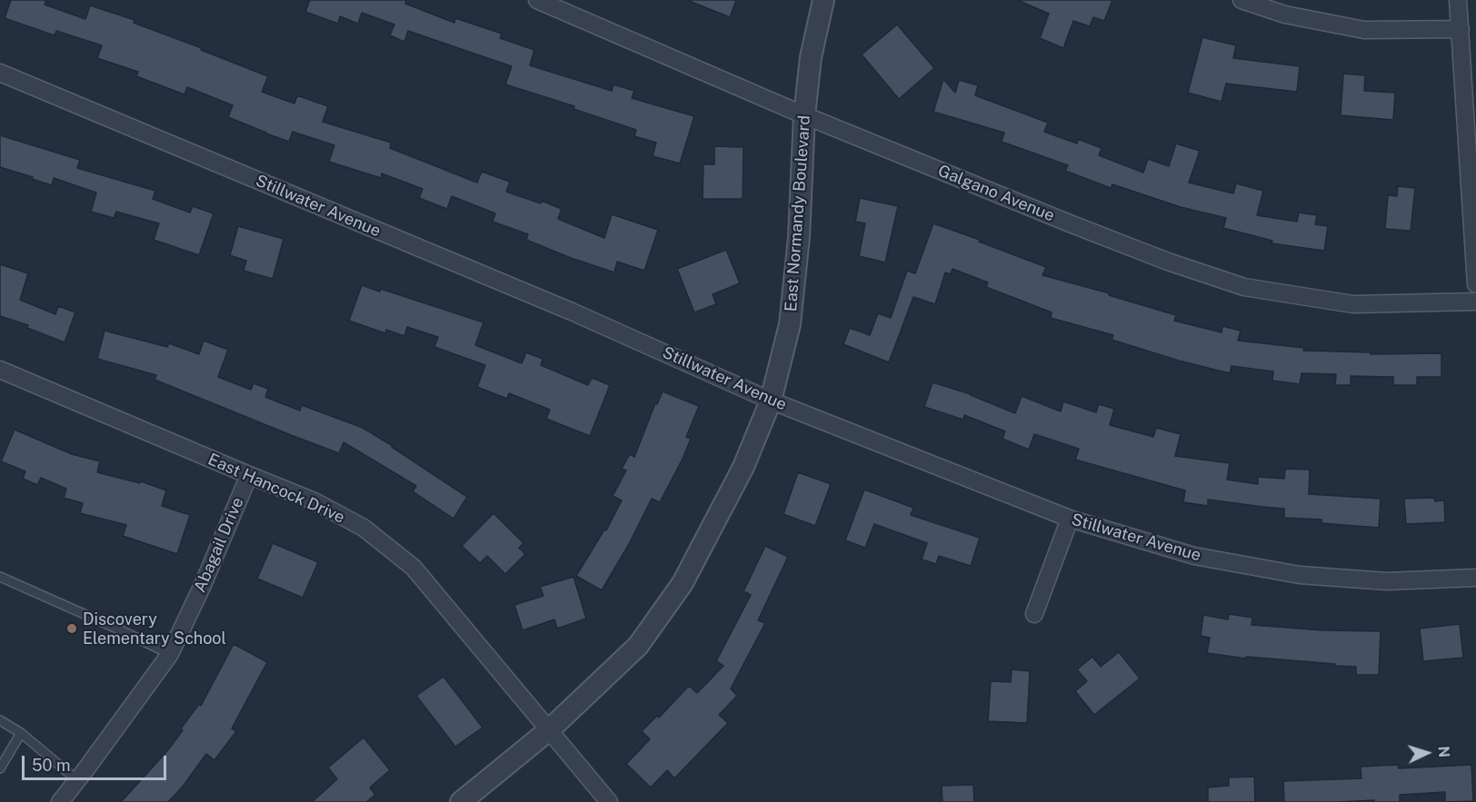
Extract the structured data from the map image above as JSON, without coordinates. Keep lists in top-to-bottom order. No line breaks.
{"streets":{"street":["Galgano Avenue","Stillwater Avenue","East Normandy Boulevard","East Hancock Drive","Abagail Drive"]},"crossings":[["Galgano Avenue","East Normandy Boulevard"],["Stillwater Avenue","East Normandy Boulevard"],["East Normandy Boulevard","East Hancock Drive"],["East Hancock Drive","Abagail Drive"]],"places":["Discovery Elementary School"],"scale_bar":"50 m","north":"right"}
